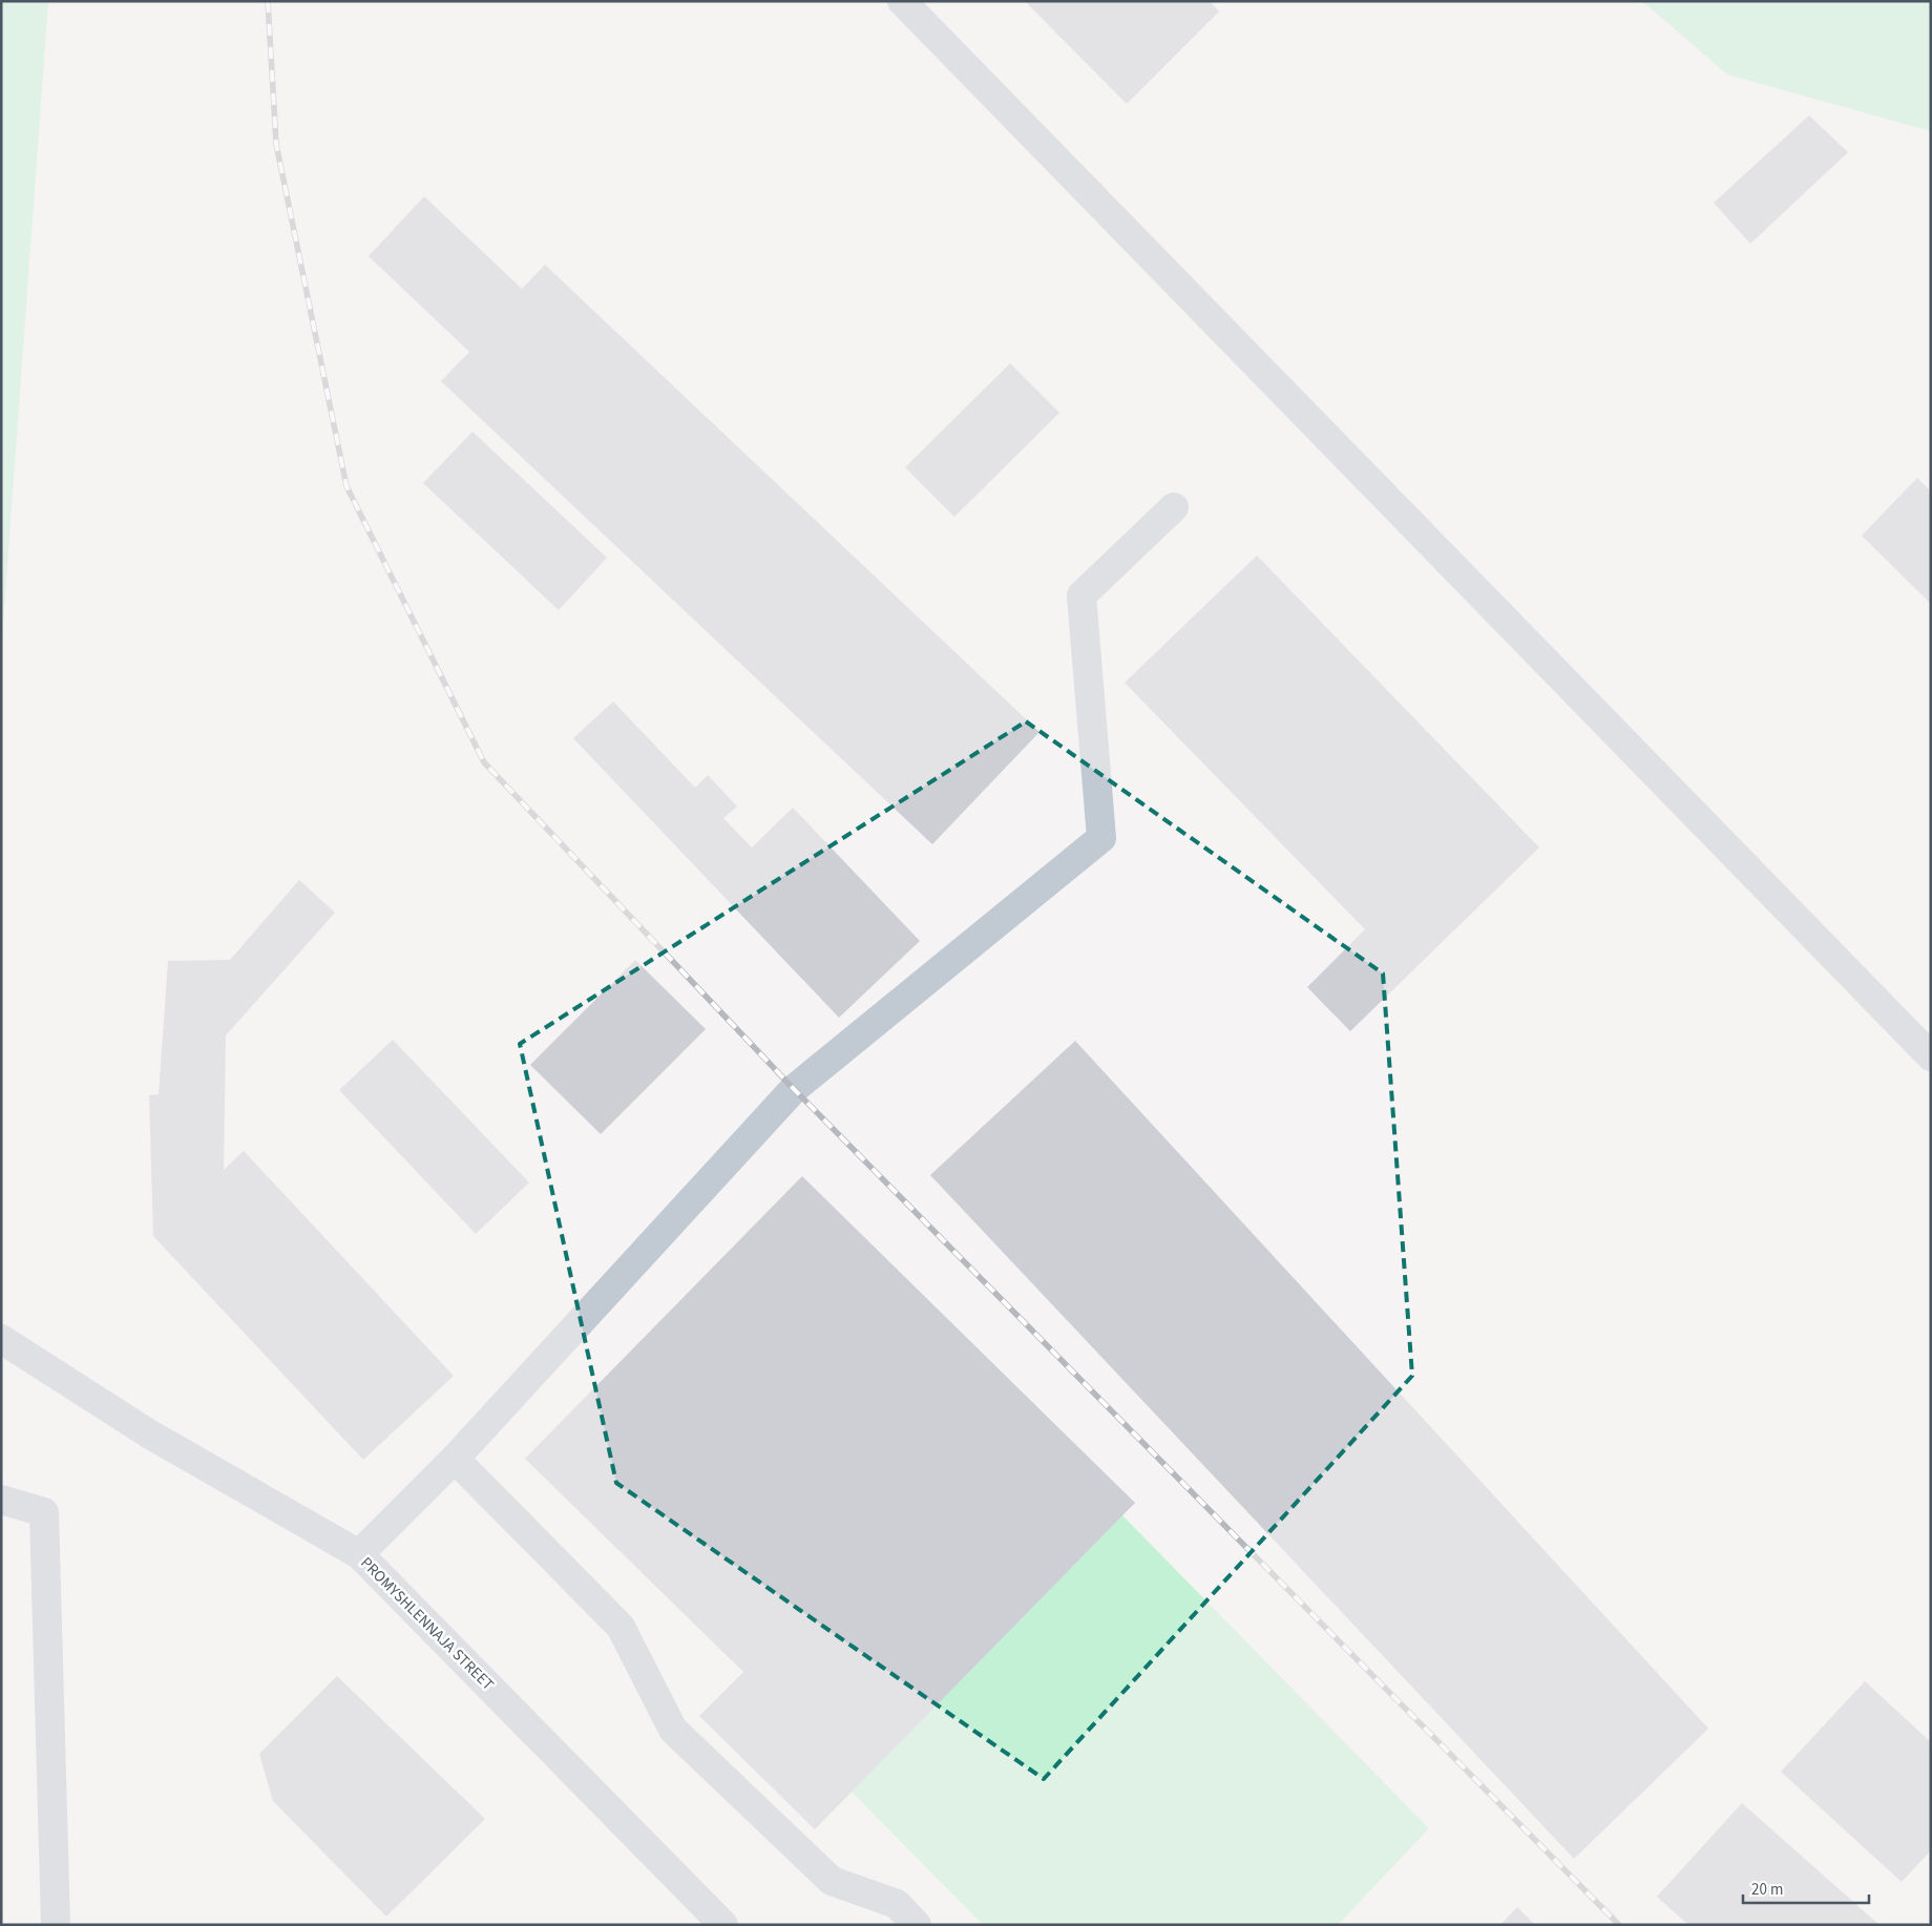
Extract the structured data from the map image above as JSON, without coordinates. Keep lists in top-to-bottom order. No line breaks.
{"streets":{"street":["PROMYSHLENNAJA STREET"]},"scale_bar":"20 m"}
